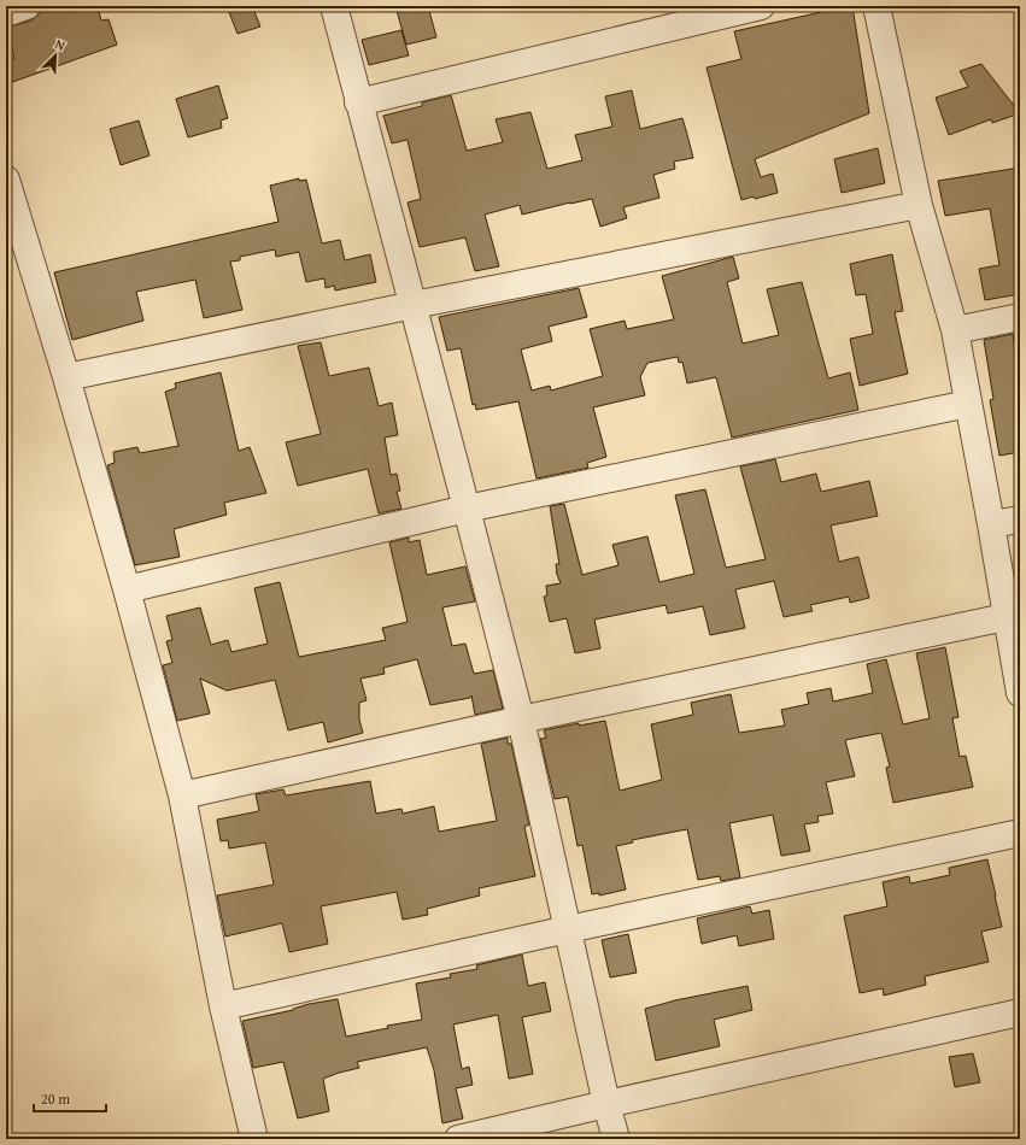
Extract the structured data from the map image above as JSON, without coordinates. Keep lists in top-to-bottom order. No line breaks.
{"scale_bar":"20 m","north":"top right"}
